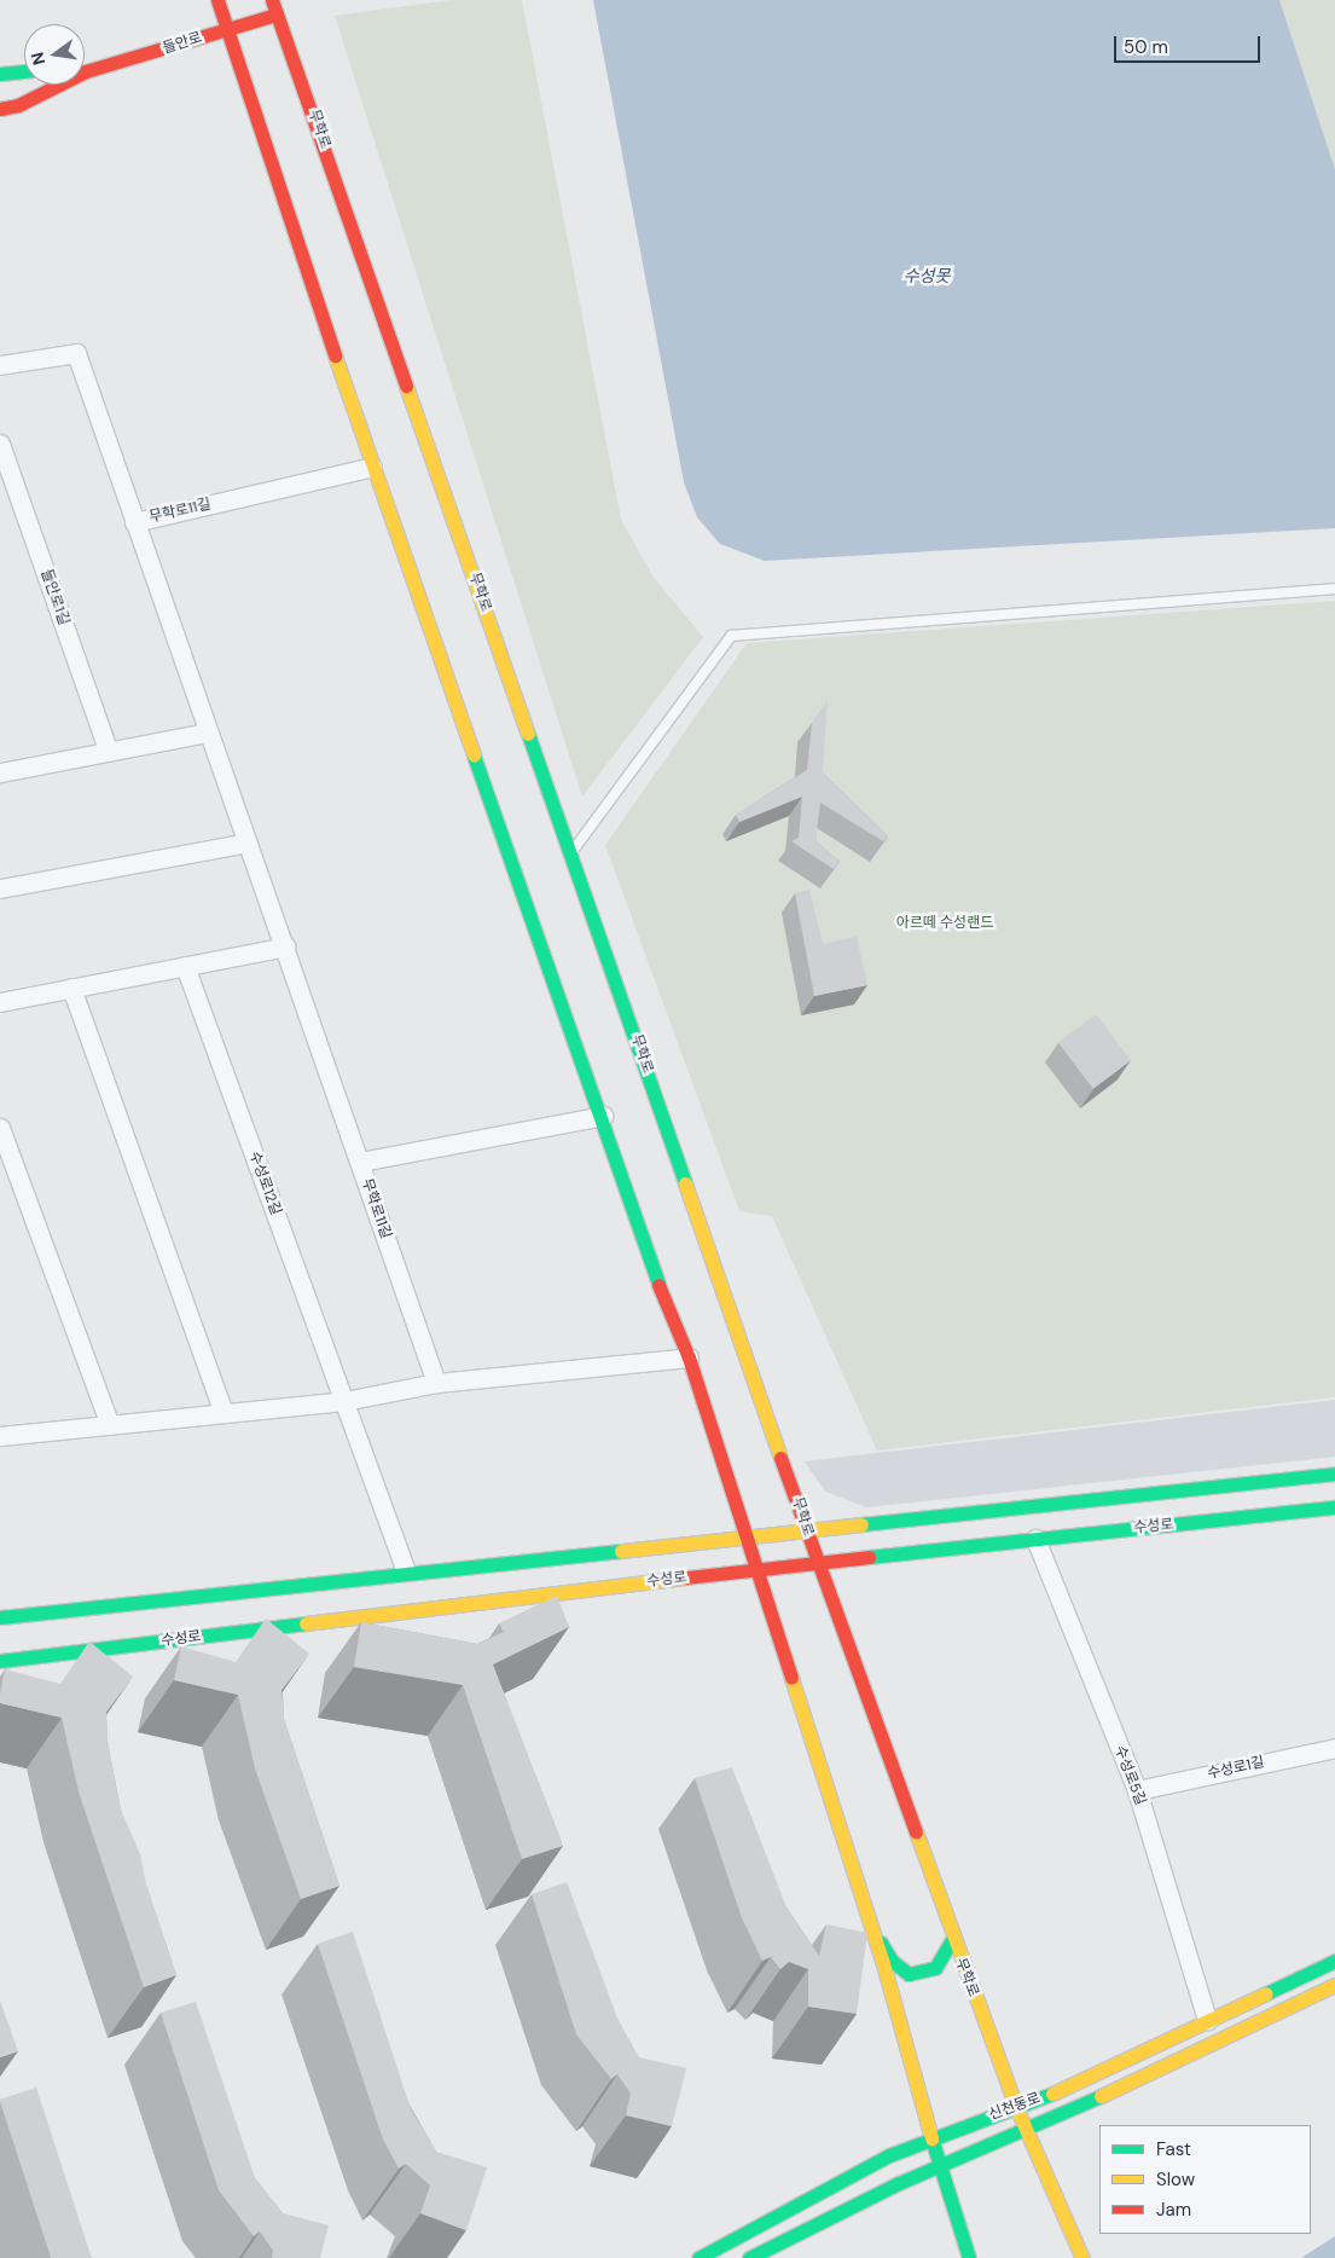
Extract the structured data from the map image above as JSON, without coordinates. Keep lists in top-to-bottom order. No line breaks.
{"streets":{"main road":["들안로","무학로","수성로","신천동로"],"street":["무학로11길","들안로1길","수성로12길","수성로1길","수성로5길"]},"crossings":[["들안로","무학로"],["무학로","수성로"],["무학로","신천동로"],["수성로","수성로5길"],["수성로1길","수성로5길"],["수성로5길","신천동로"]],"water":["수성못"],"parks":["아르떼 수성랜드"],"legend":["Fast","Slow","Jam"],"scale_bar":"50 m","north":"left"}
